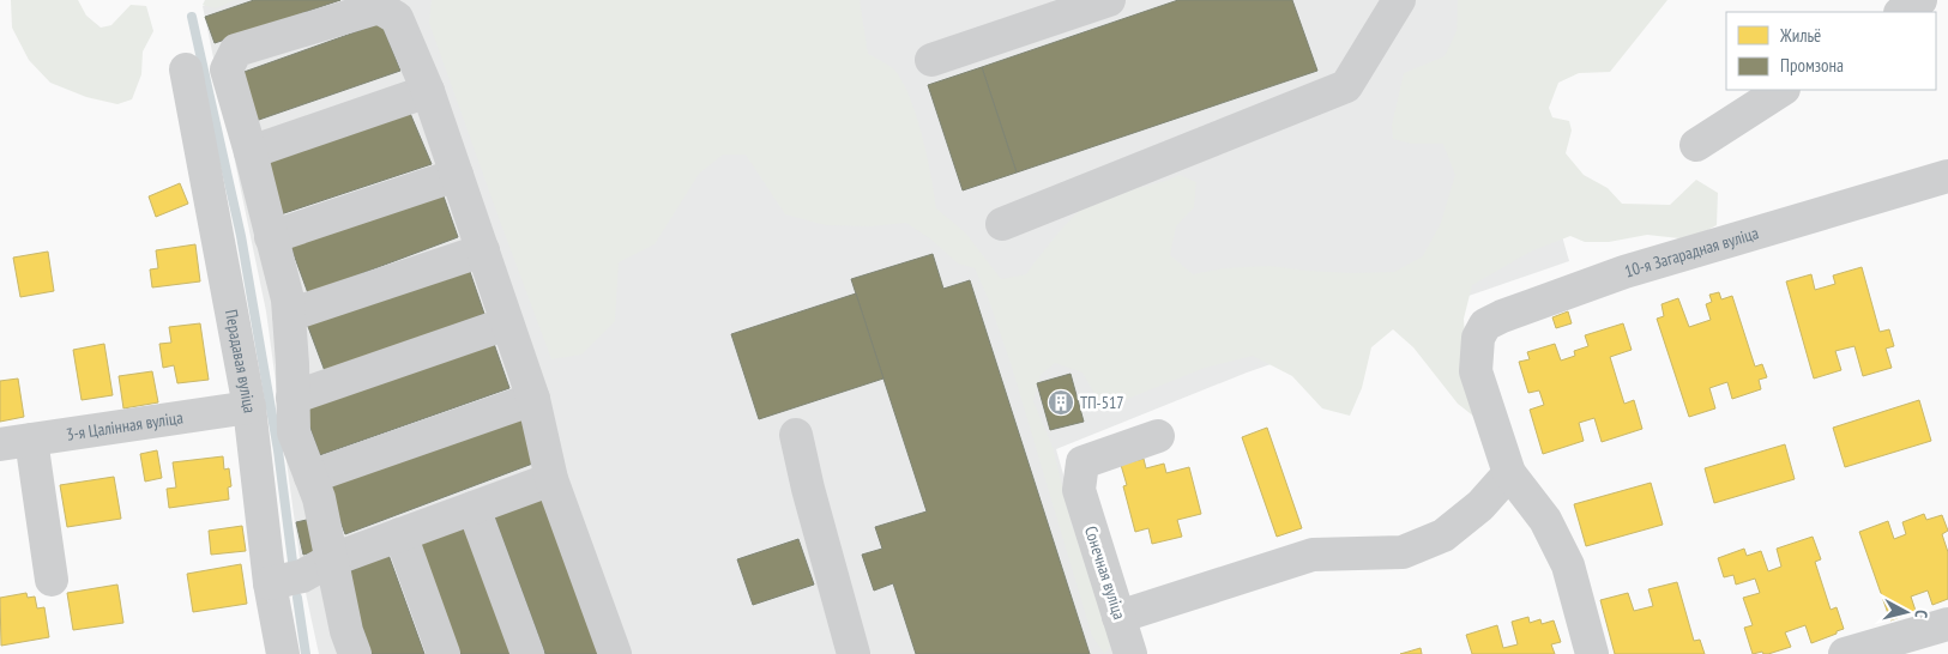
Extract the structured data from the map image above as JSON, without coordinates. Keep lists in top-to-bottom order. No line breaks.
{"streets":{"street":["10-я Загарадная вуліца","Перадавая вуліца","3-я Цалінная вуліца","Сонечная вуліца"]},"crossings":[["Перадавая вуліца","3-я Цалінная вуліца"]],"places":{"building":["ТП-517"]},"legend":["Жильё","Промзона"],"north":"right"}
